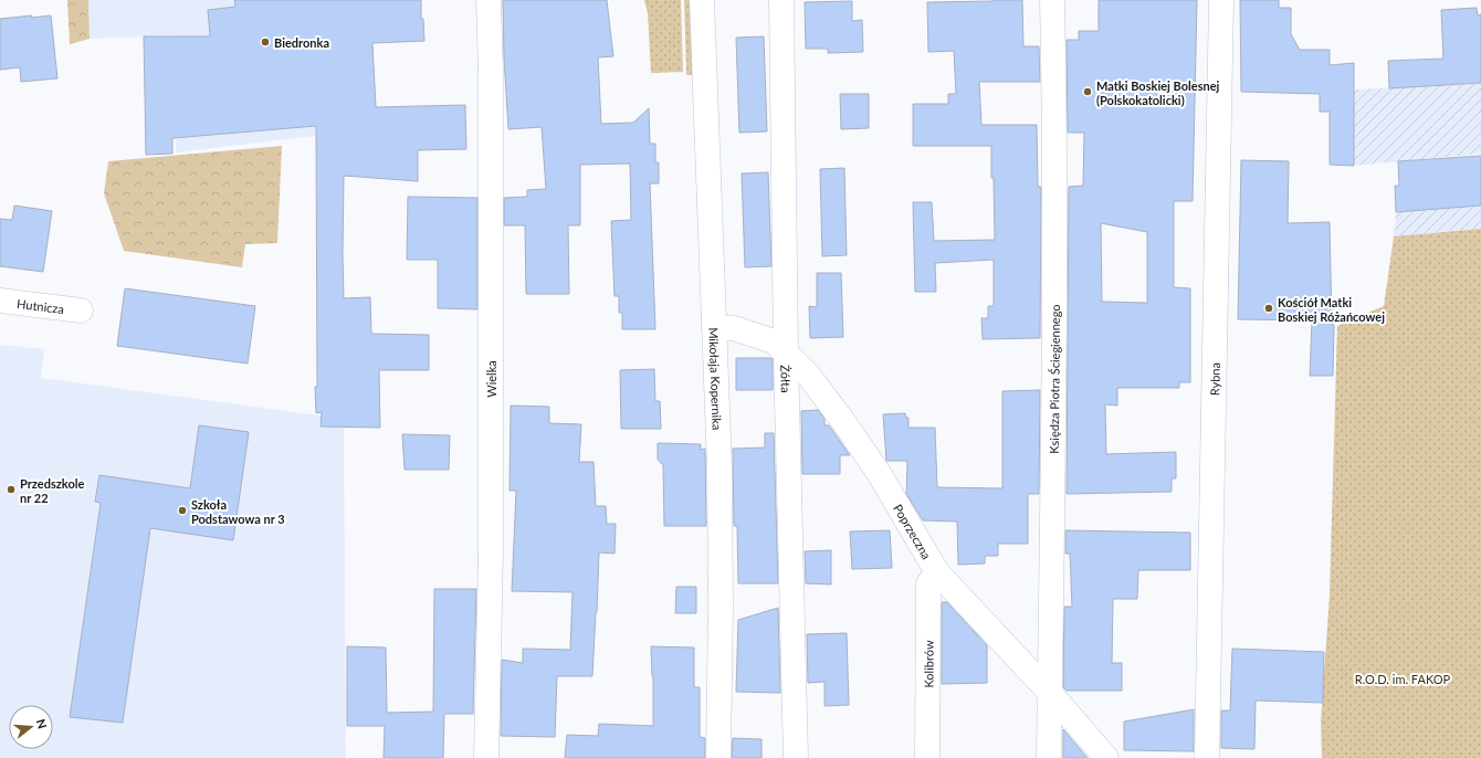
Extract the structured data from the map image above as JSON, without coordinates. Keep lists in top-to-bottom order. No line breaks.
{"streets":{"street":["Hutnicza","Wielka","Mikołaja Kopernika","Żółta","Księdza Piotra Ściegiennego","Rybna","Poprzeczna","Kolibrów"]},"crossings":[["Mikołaja Kopernika","Poprzeczna"],["Żółta","Poprzeczna"],["Księdza Piotra Ściegiennego","Poprzeczna"],["Poprzeczna","Kolibrów"]],"parks":["R.O.D. im. FAKOP"],"places":["Biedronka","Matki Boskiej Bolesnej (Polskokatolicki)","Kościół Matki Boskiej Różańcowej","Przedszkole nr 22","Szkoła Podstawowa nr 3"],"north":"right"}
